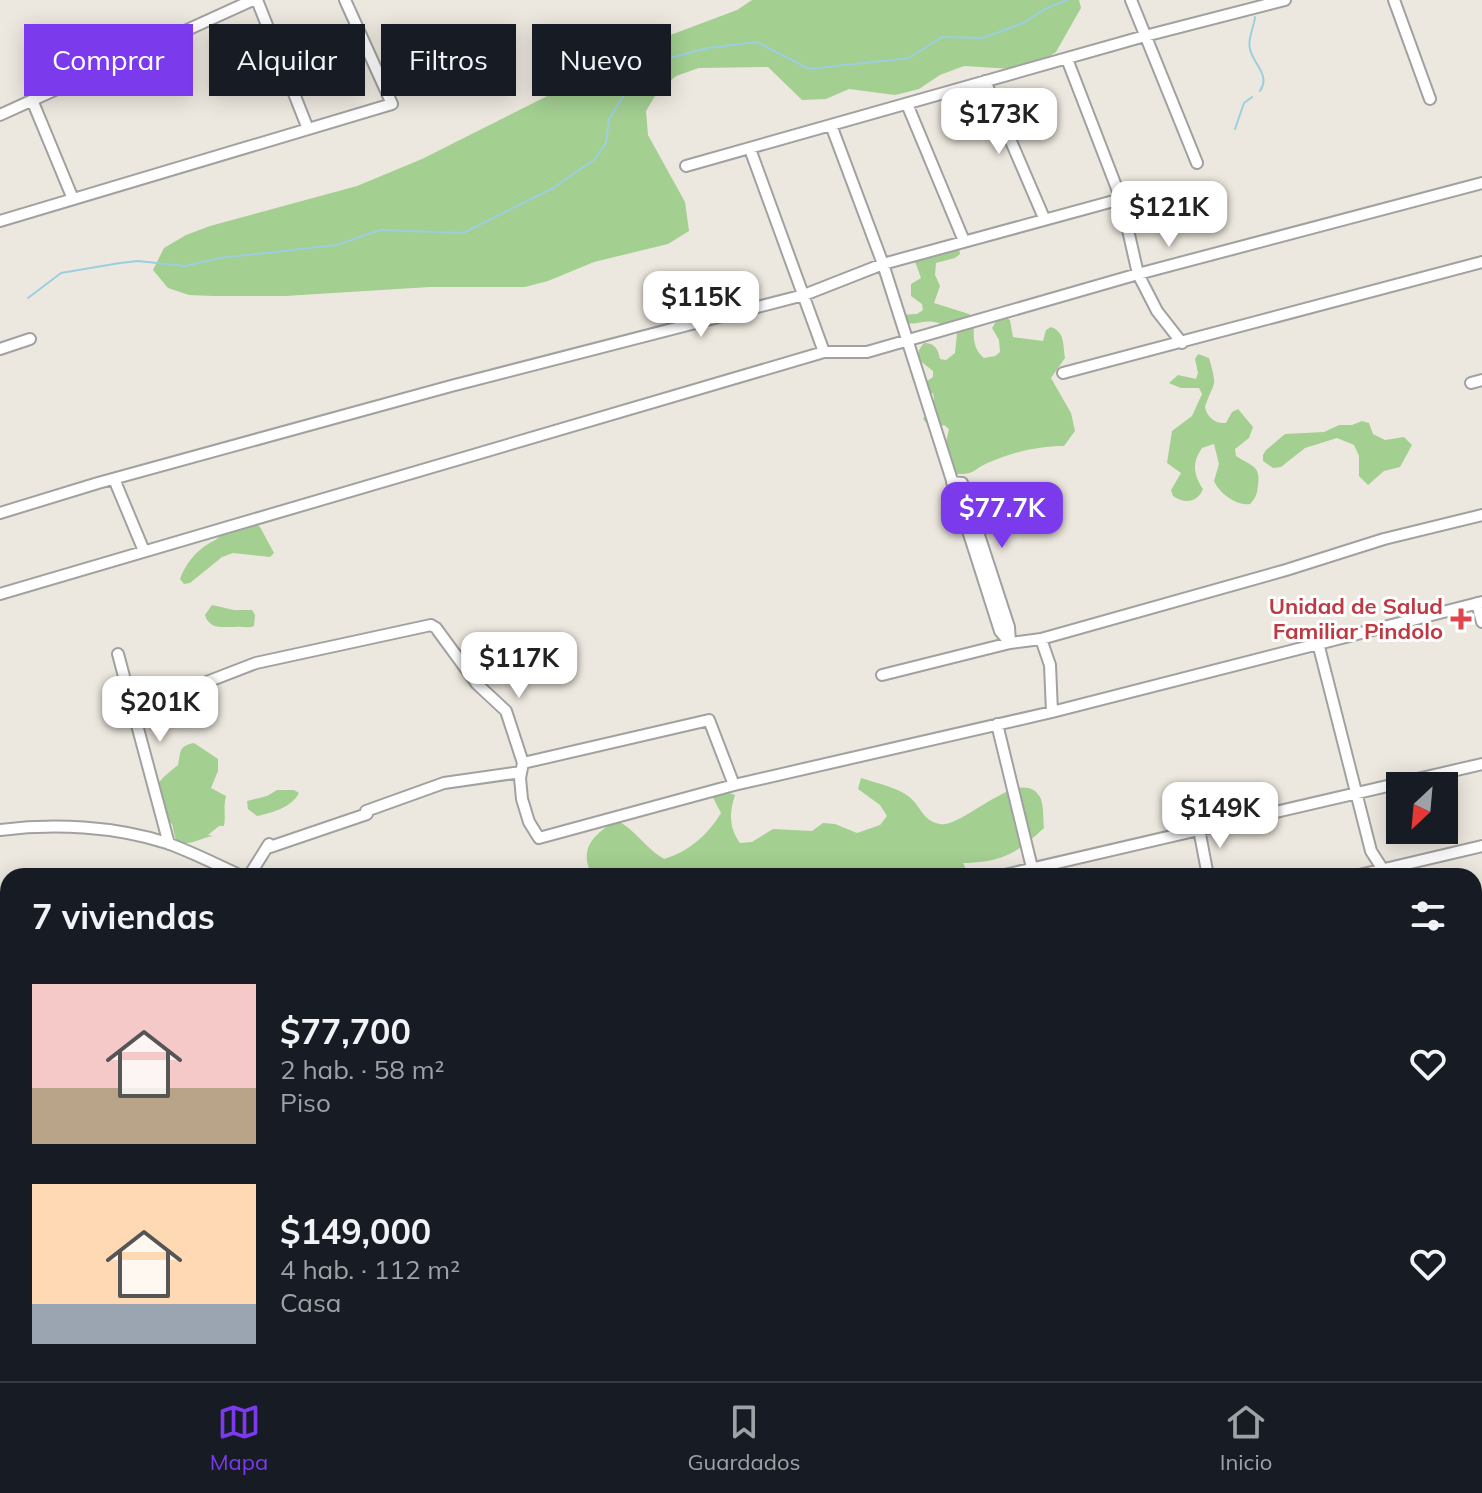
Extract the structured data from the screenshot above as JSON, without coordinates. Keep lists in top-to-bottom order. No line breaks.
{"places":{"health":["Unidad de Salud Familiar Pindolo"]},"north":"bottom left","page":{"chip":["Comprar","Alquilar","Filtros","Nuevo"],"price":["$173K","$121K","$115K","$77.7K","$117K","$201K","$149K"],"heading":"7 viviendas","list":[{"name":"$77,700","note":"2 hab. · 58 m² · Piso"},{"name":"$149,000","note":"4 hab. · 112 m² · Casa"}],"tabs":["Mapa","Guardados","Inicio"]}}
